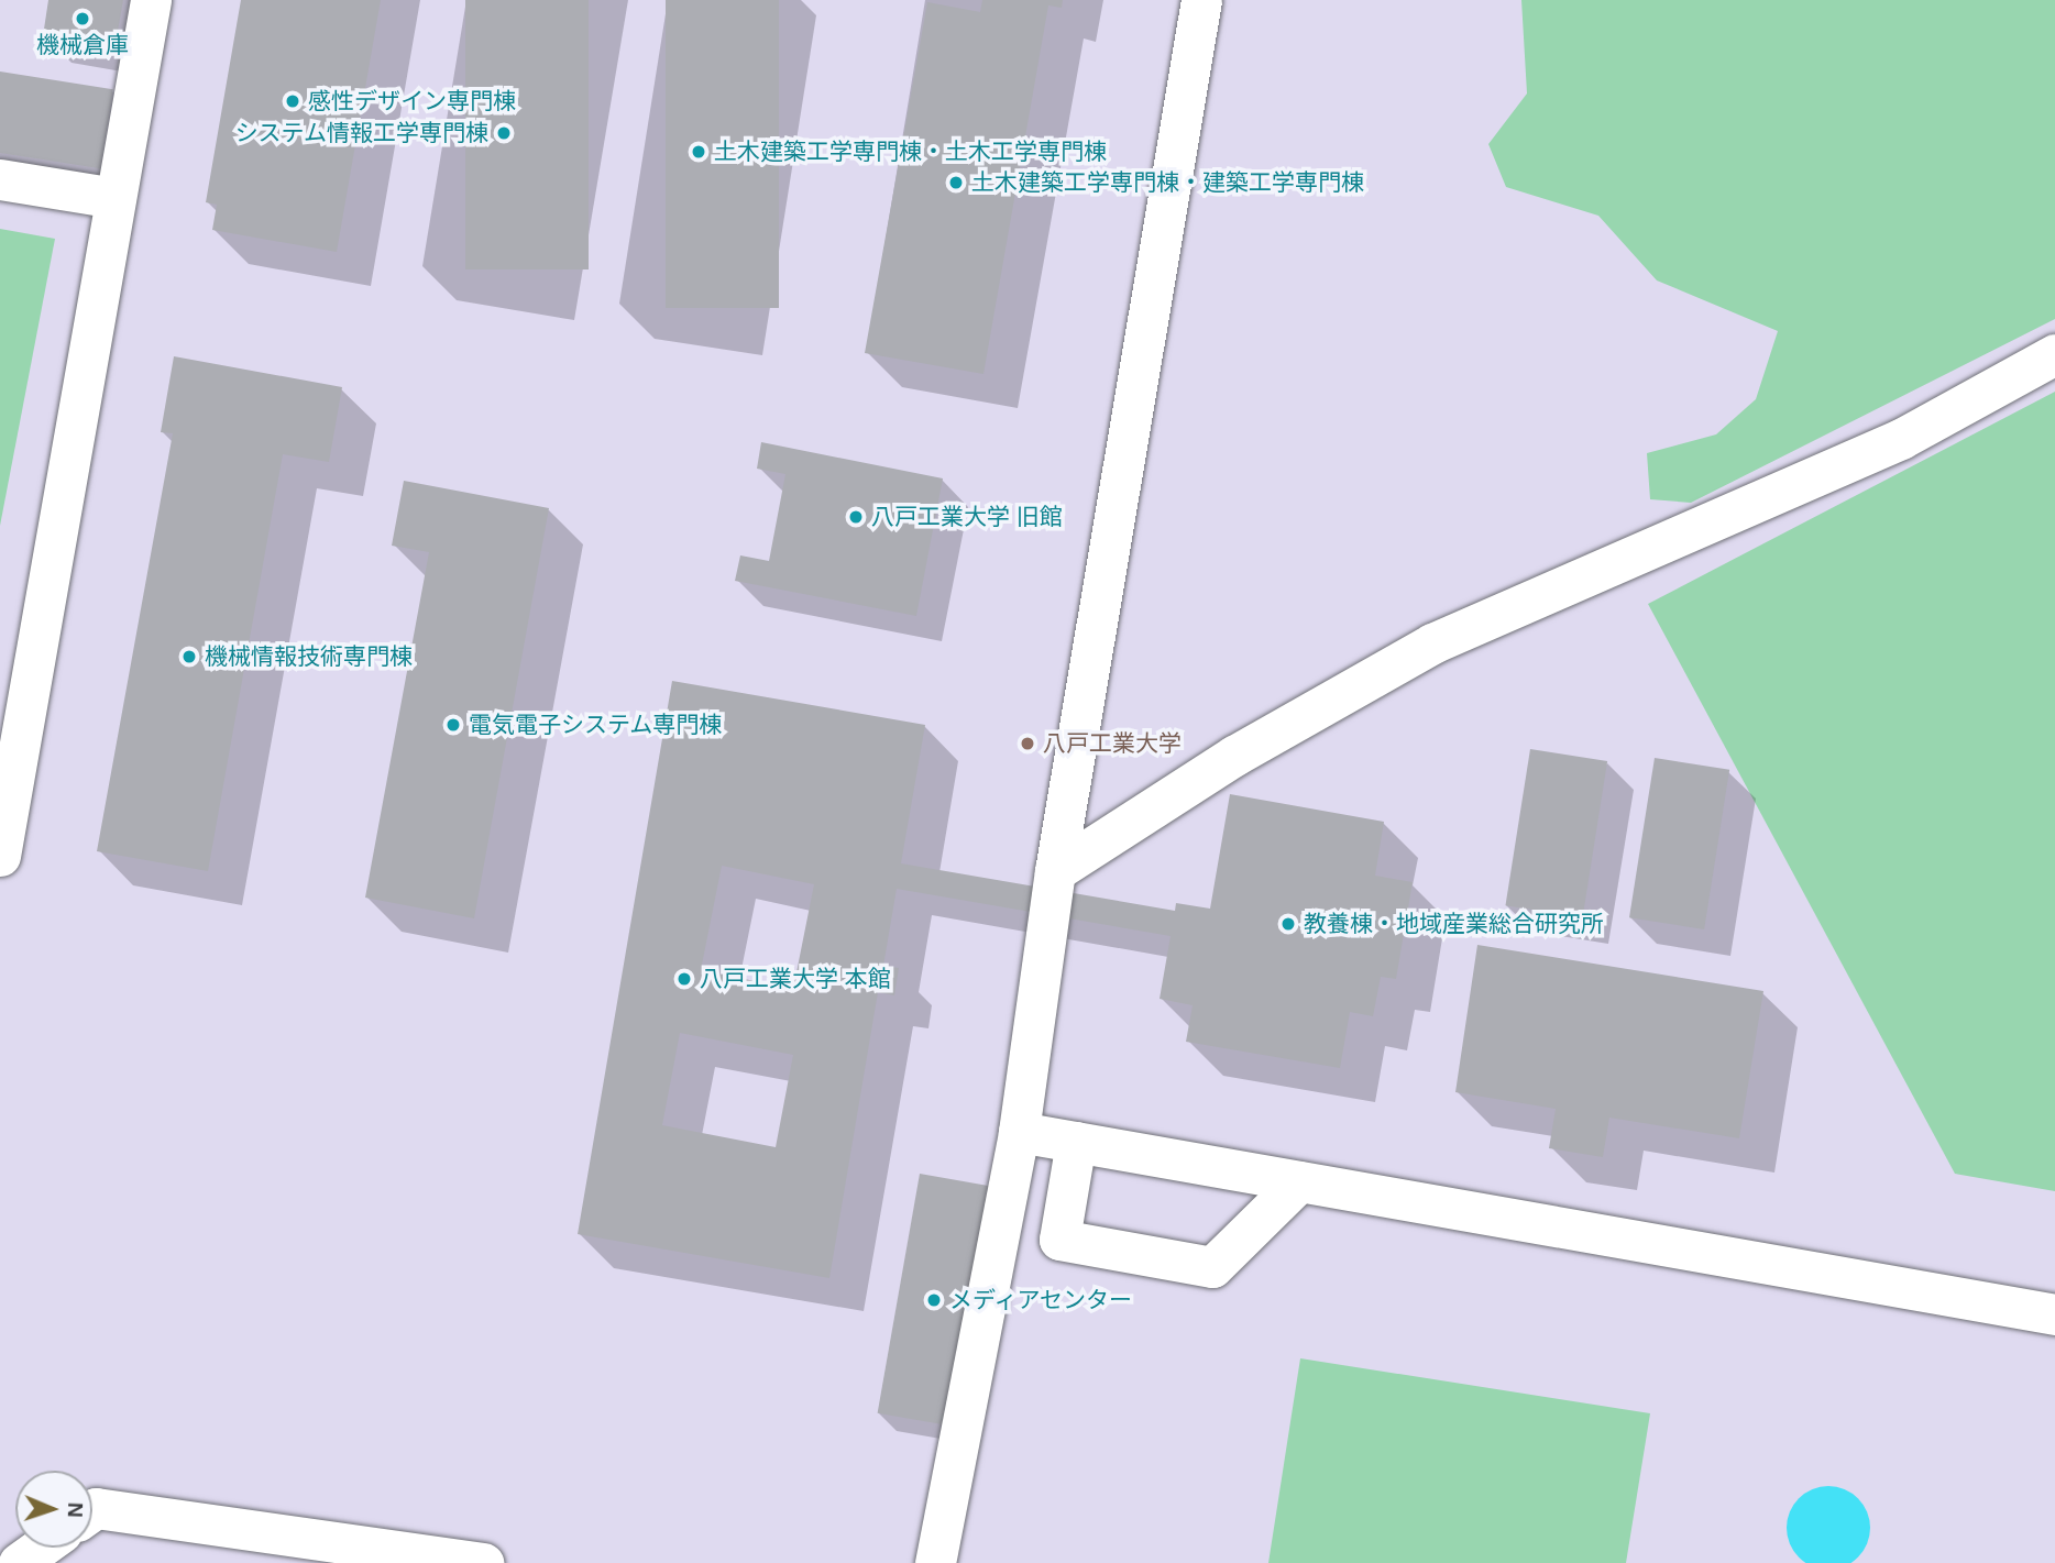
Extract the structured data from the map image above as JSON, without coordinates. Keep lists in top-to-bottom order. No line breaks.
{"places":["機械倉庫","感性デザイン専門棟","システム情報工学専門棟","土木建築工学専門棟・土木工学専門棟","土木建築工学専門棟・建築工学専門棟","八戸工業大学 旧館","機械情報技術専門棟","電気電子システム専門棟","八戸工業大学","教養棟・地域産業総合研究所","八戸工業大学 本館","メディアセンター"],"north":"right"}
